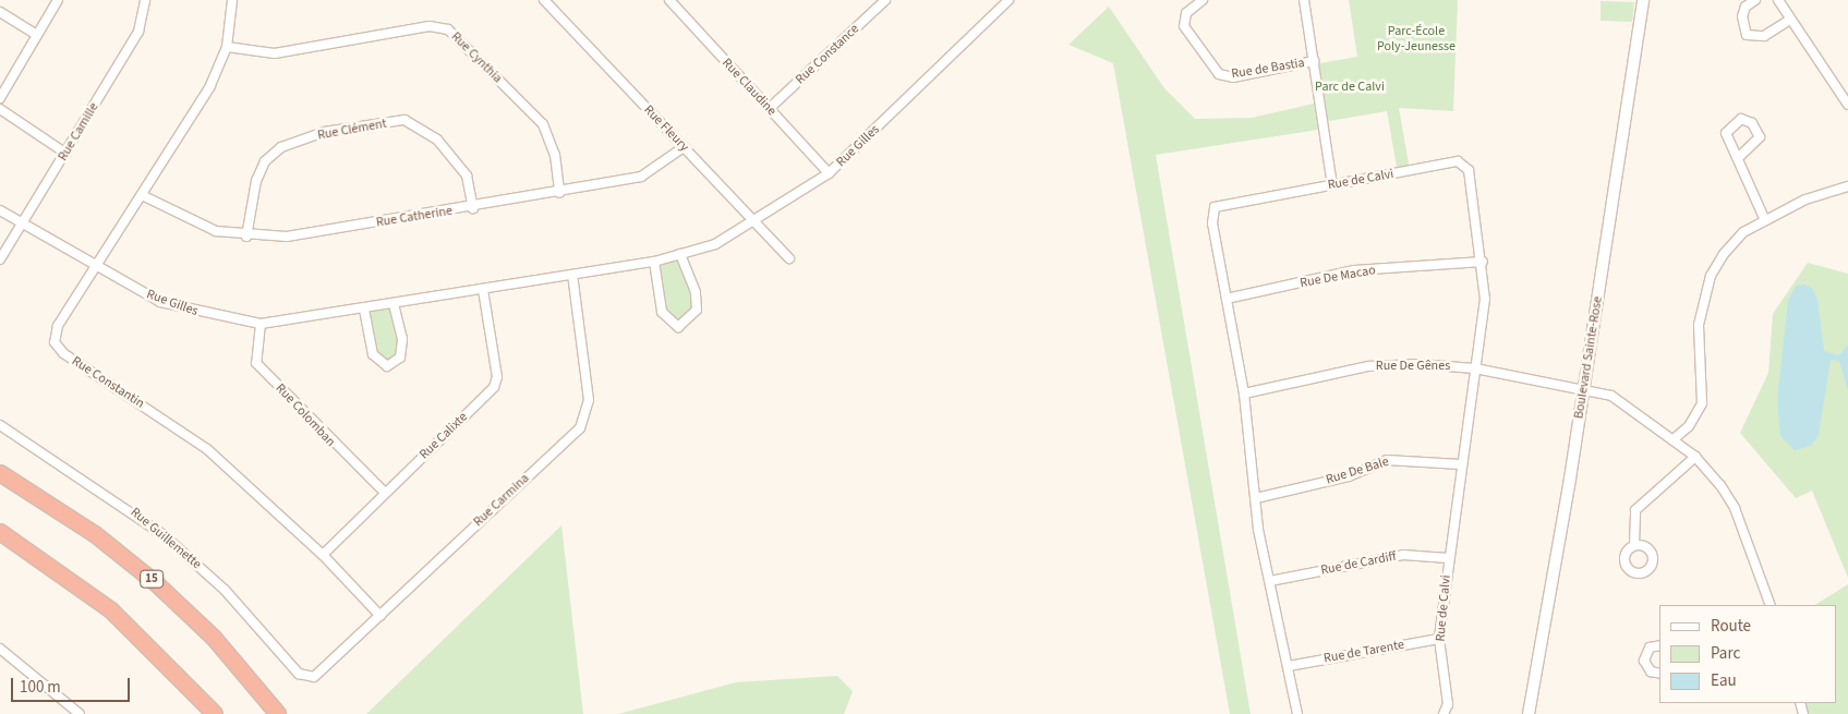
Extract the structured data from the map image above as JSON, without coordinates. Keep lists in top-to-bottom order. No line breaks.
{"streets":{"highway":["15"],"street":["Rue Constance","Rue Cynthia","Rue de Bastia","Rue Claudine","Rue Fleury","Rue Clément","Rue Camille","Rue Gilles","Rue de Calvi","Rue Catherine","Rue De Macao","Boulevard Sainte-Rose","Rue De Gênes","Rue Constantin","Rue Colomban","Rue Calixte","Rue De Bale","Rue Carmina","Rue Guillemette","Rue de Cardiff","Rue de Tarente"]},"crossings":[["Rue Constance","Rue Claudine"],["Rue Cynthia","Rue Catherine"],["Rue Cynthia","Rue Constantin"],["Rue de Bastia","Rue de Calvi"],["Rue Claudine","Rue Gilles"],["Rue Fleury","Rue Gilles"],["Rue Fleury","Rue Catherine"],["Rue Clément","Rue Catherine"],["Rue Camille","Rue Gilles"],["Rue Gilles","Rue Constantin"],["Rue Gilles","Rue Colomban"],["Rue Gilles","Rue Calixte"],["Rue Gilles","Rue Carmina"],["Rue de Calvi","Rue De Macao"],["Rue de Calvi","Rue De Gênes"],["Rue de Calvi","Rue De Bale"],["Rue de Calvi","Rue de Cardiff"],["Rue de Calvi","Rue de Tarente"],["Rue Catherine","Rue Constantin"],["Boulevard Sainte-Rose","Rue De Gênes"],["Rue Constantin","Rue Calixte"],["Rue Constantin","Rue Carmina"],["Rue Colomban","Rue Calixte"],["Rue Carmina","Rue Guillemette"]],"parks":["Parc-École Poly-Jeunesse","Parc de Calvi"],"legend":["Route","Parc","Eau"],"scale_bar":"100 m"}
